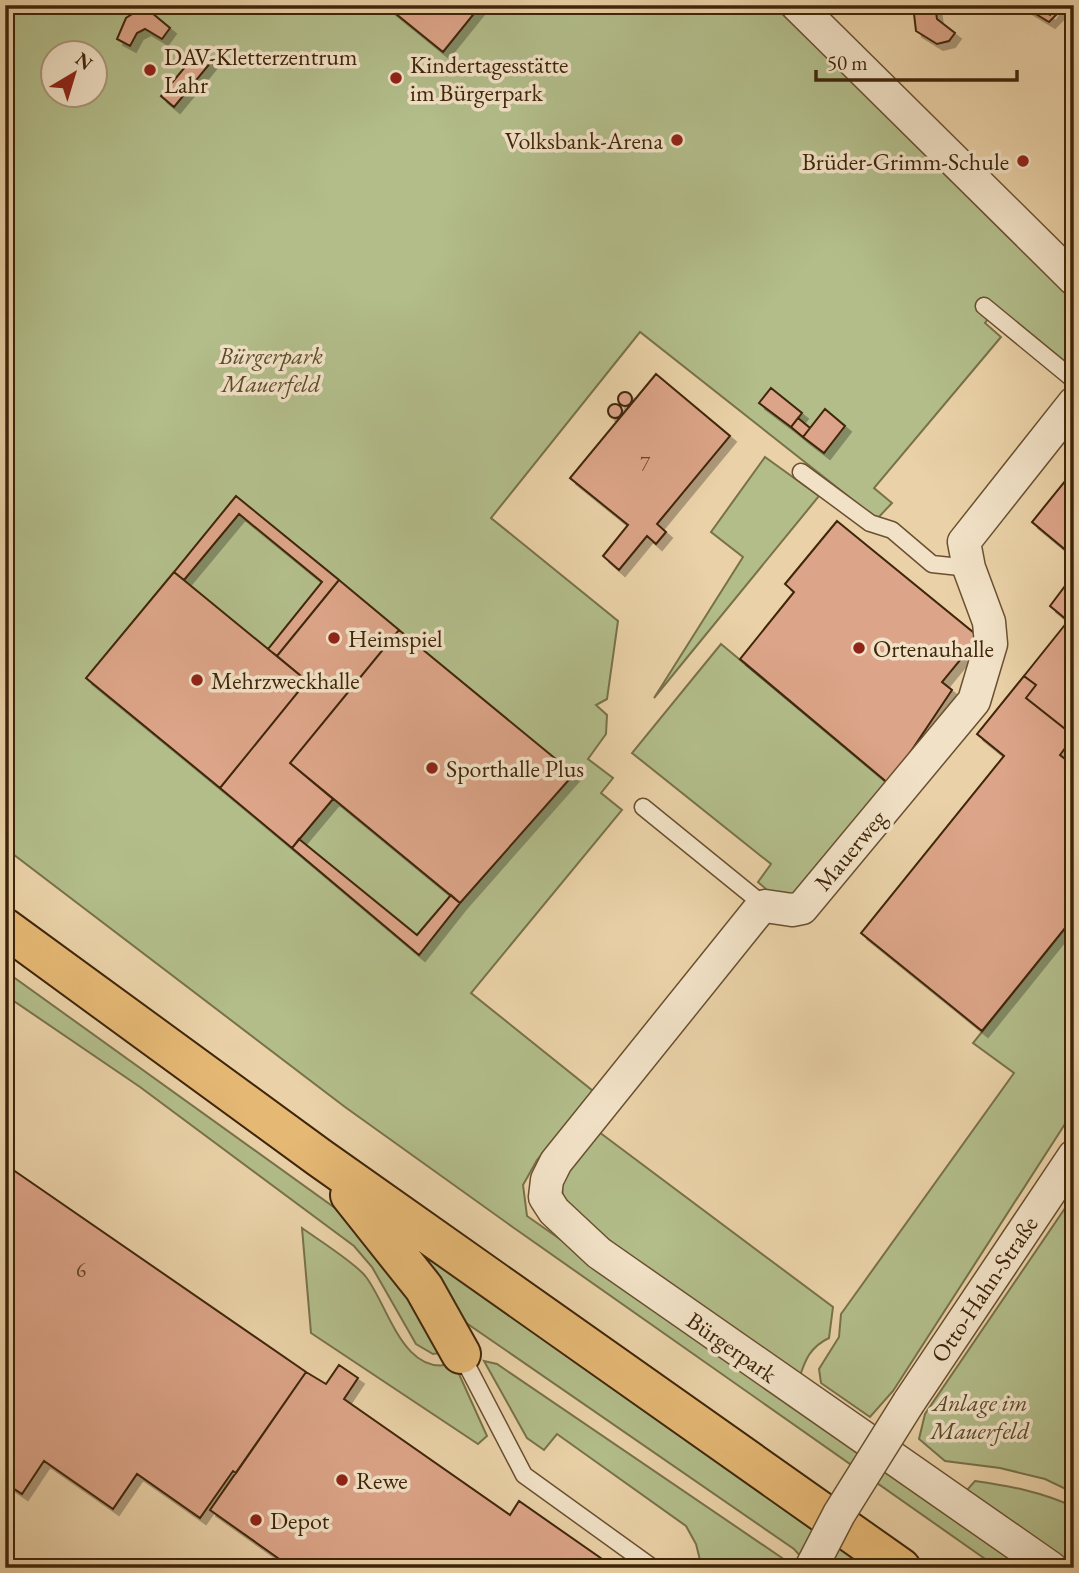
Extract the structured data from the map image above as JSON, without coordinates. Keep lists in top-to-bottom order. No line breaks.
{"streets":{"street":["Mauerweg","Otto-Hahn-Straße","Bürgerpark"]},"crossings":[["Mauerweg","Bürgerpark"]],"parks":["Bürgerpark Mauerfeld","Anlage im Mauerfeld"],"places":["DAV-Kletterzentrum Lahr","Kindertagesstätte im Bürgerpark","Volksbank-Arena","Brüder-Grimm-Schule","Heimspiel","Ortenauhalle","Mehrzweckhalle","Sporthalle Plus","Rewe","Depot"],"house_numbers":["7","6"],"scale_bar":"50 m","north":"top right"}
